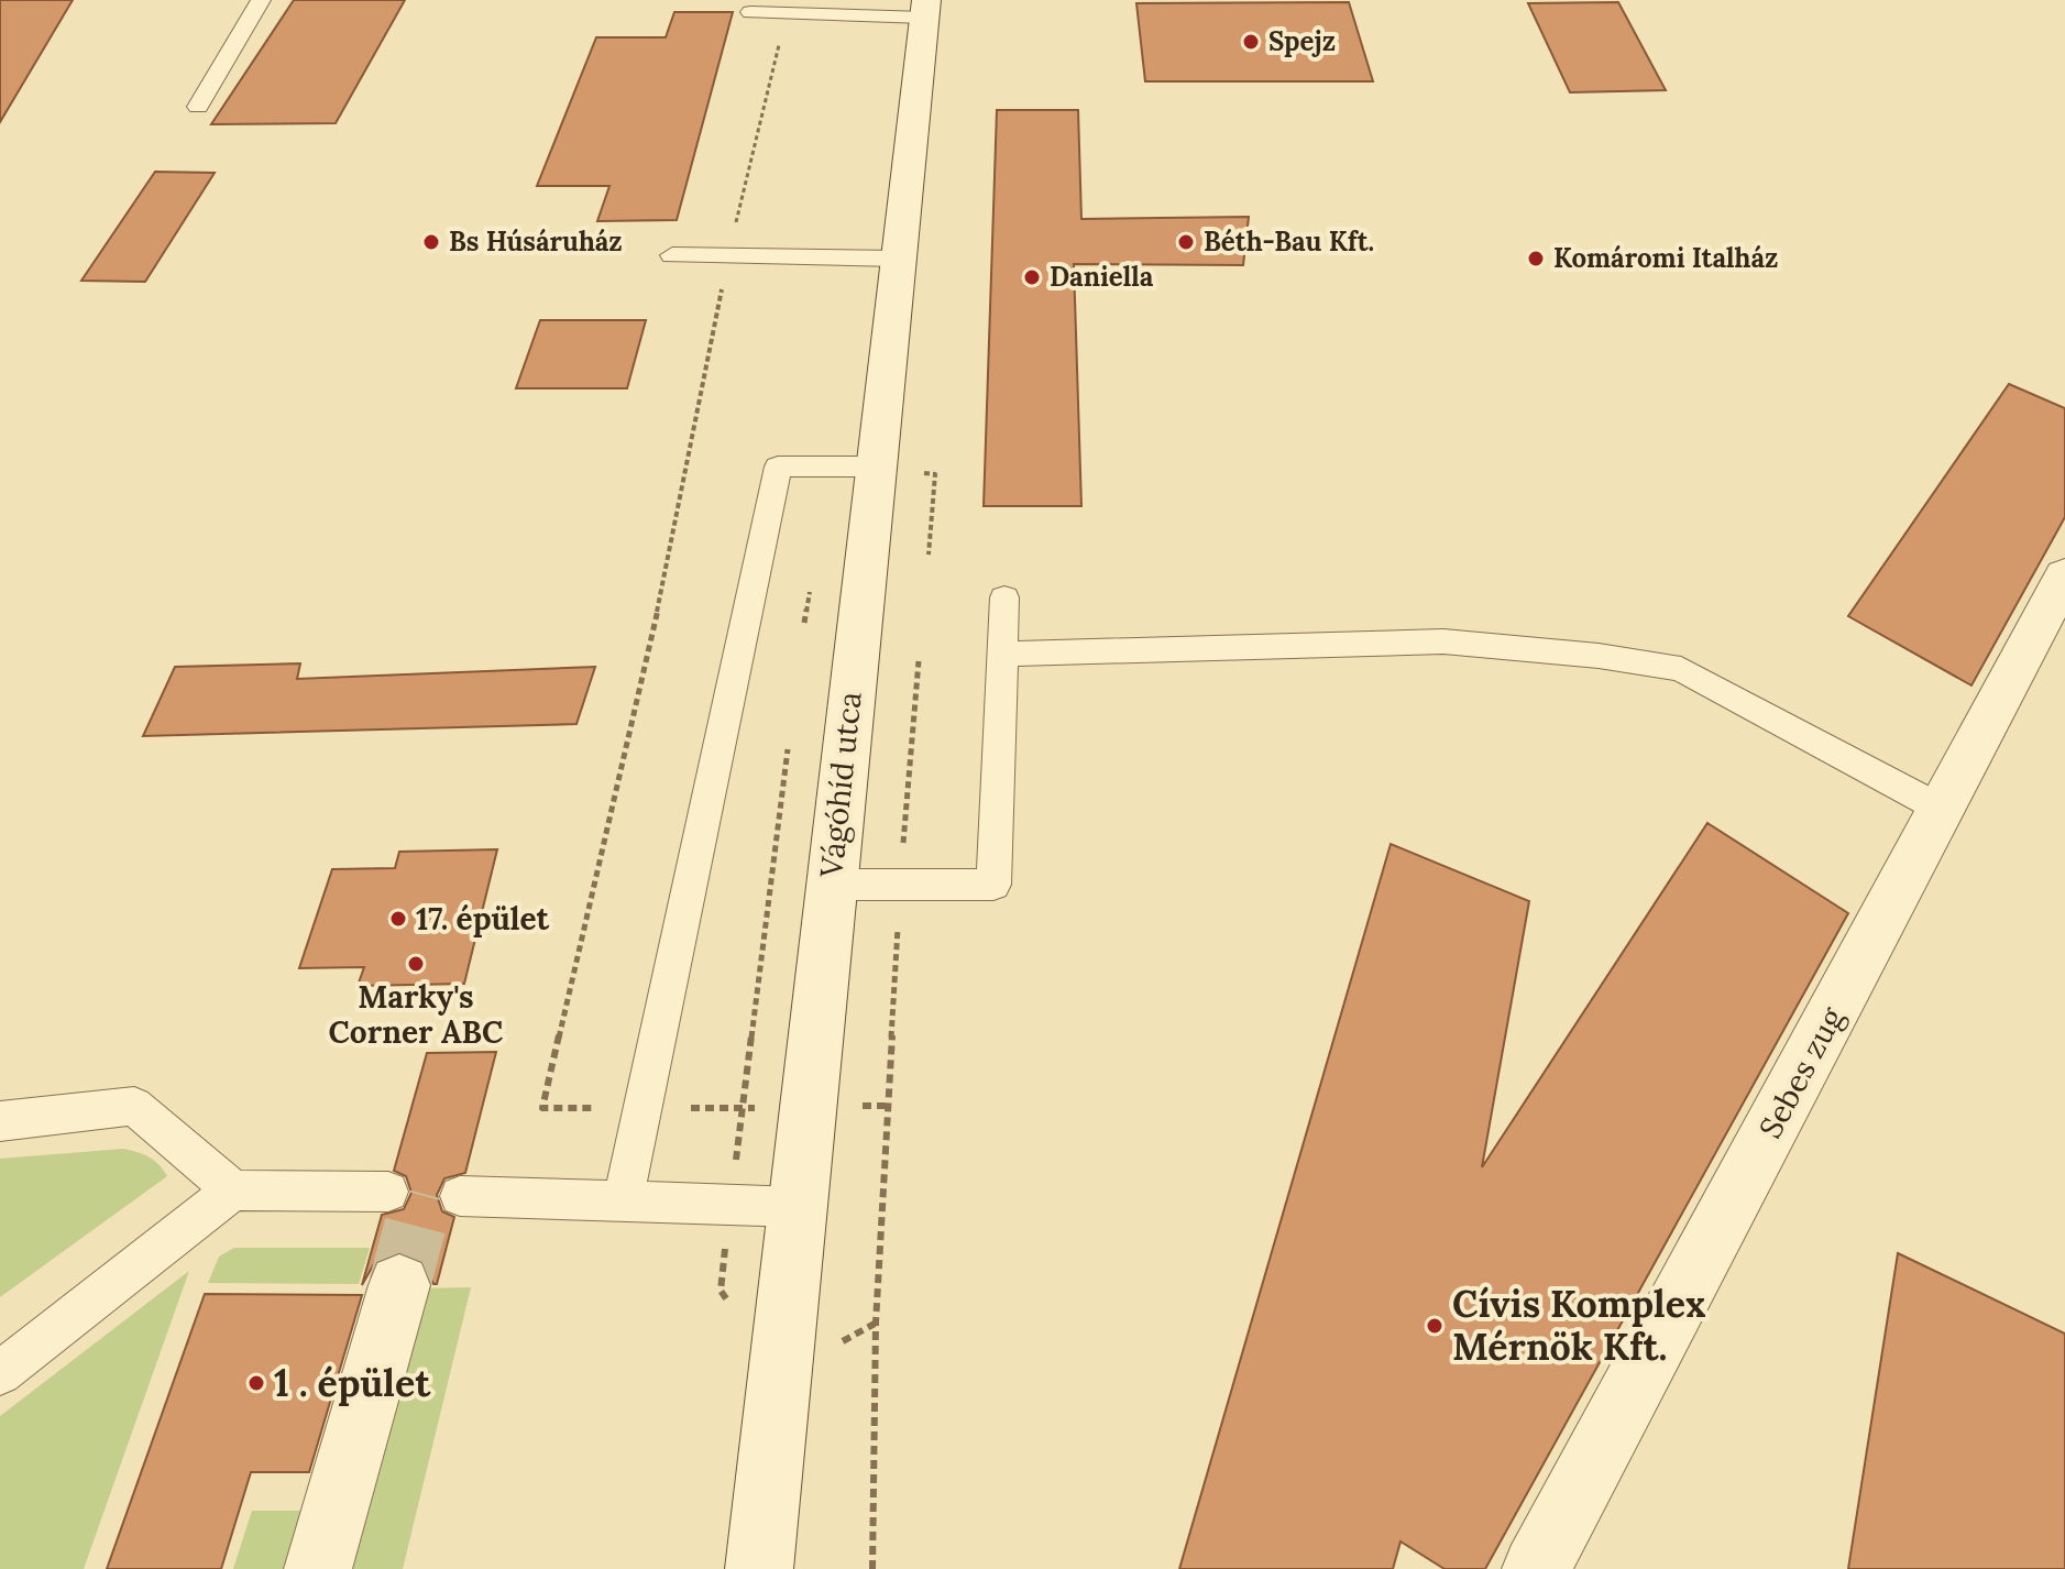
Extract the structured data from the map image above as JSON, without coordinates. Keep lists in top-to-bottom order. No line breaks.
{"streets":{"main road":["Vágóhíd utca","Sebes zug"]},"places":["Spejz","Bs Húsáruház","Béth-Bau Kft.","Komáromi Italház","Daniella","17. épület","Marky's Corner ABC","Cívis Komplex Mérnök Kft.","1 . épület"]}
